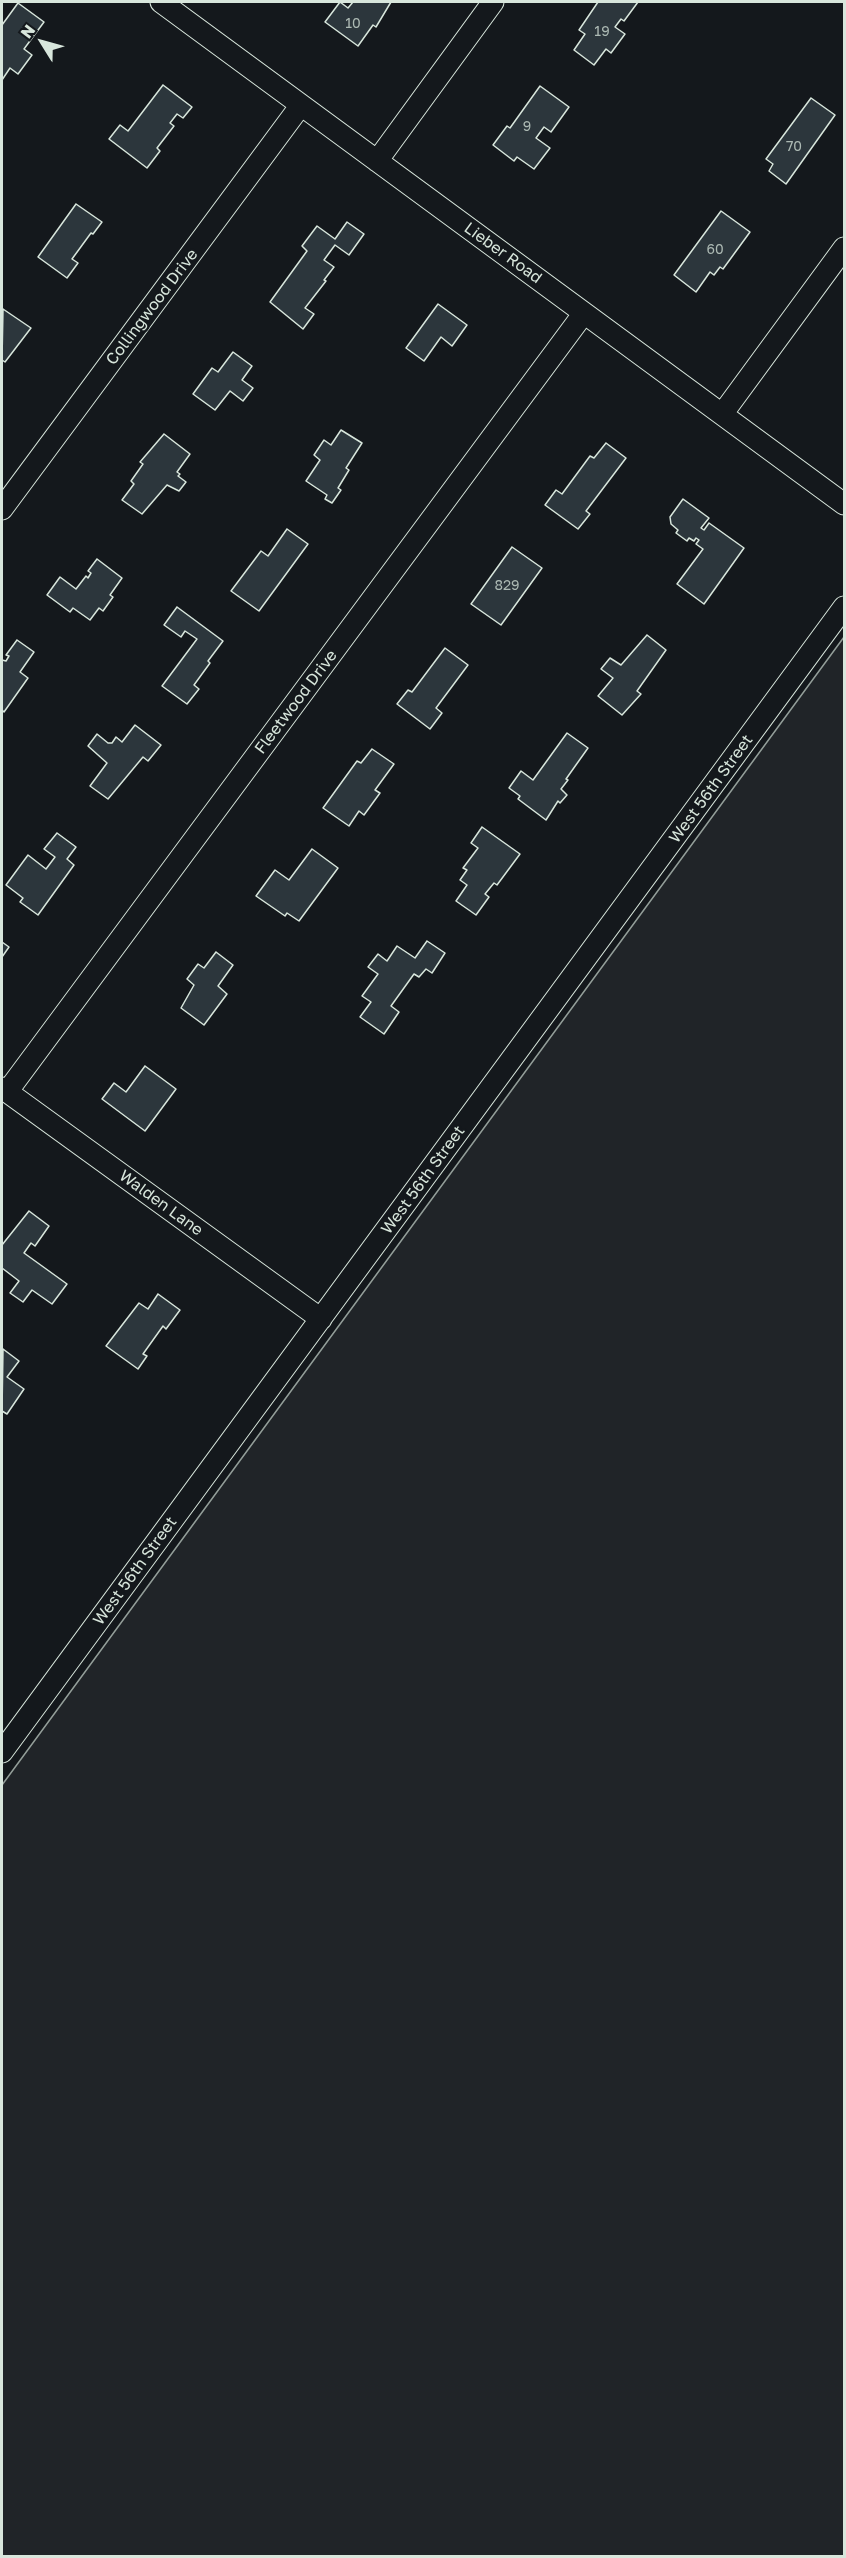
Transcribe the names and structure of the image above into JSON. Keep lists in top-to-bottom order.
{
  "streets": {
    "street": [
      "Lieber Road",
      "Collingwood Drive",
      "Fleetwood Drive",
      "West 56th Street",
      "Walden Lane"
    ]
  },
  "crossings": [
    ["Lieber Road", "Collingwood Drive"],
    ["Lieber Road", "Fleetwood Drive"],
    ["Fleetwood Drive", "Walden Lane"],
    ["West 56th Street", "Walden Lane"]
  ],
  "house_numbers": [
    "10",
    "19",
    "9",
    "70",
    "60",
    "829"
  ],
  "north": "top left"
}
